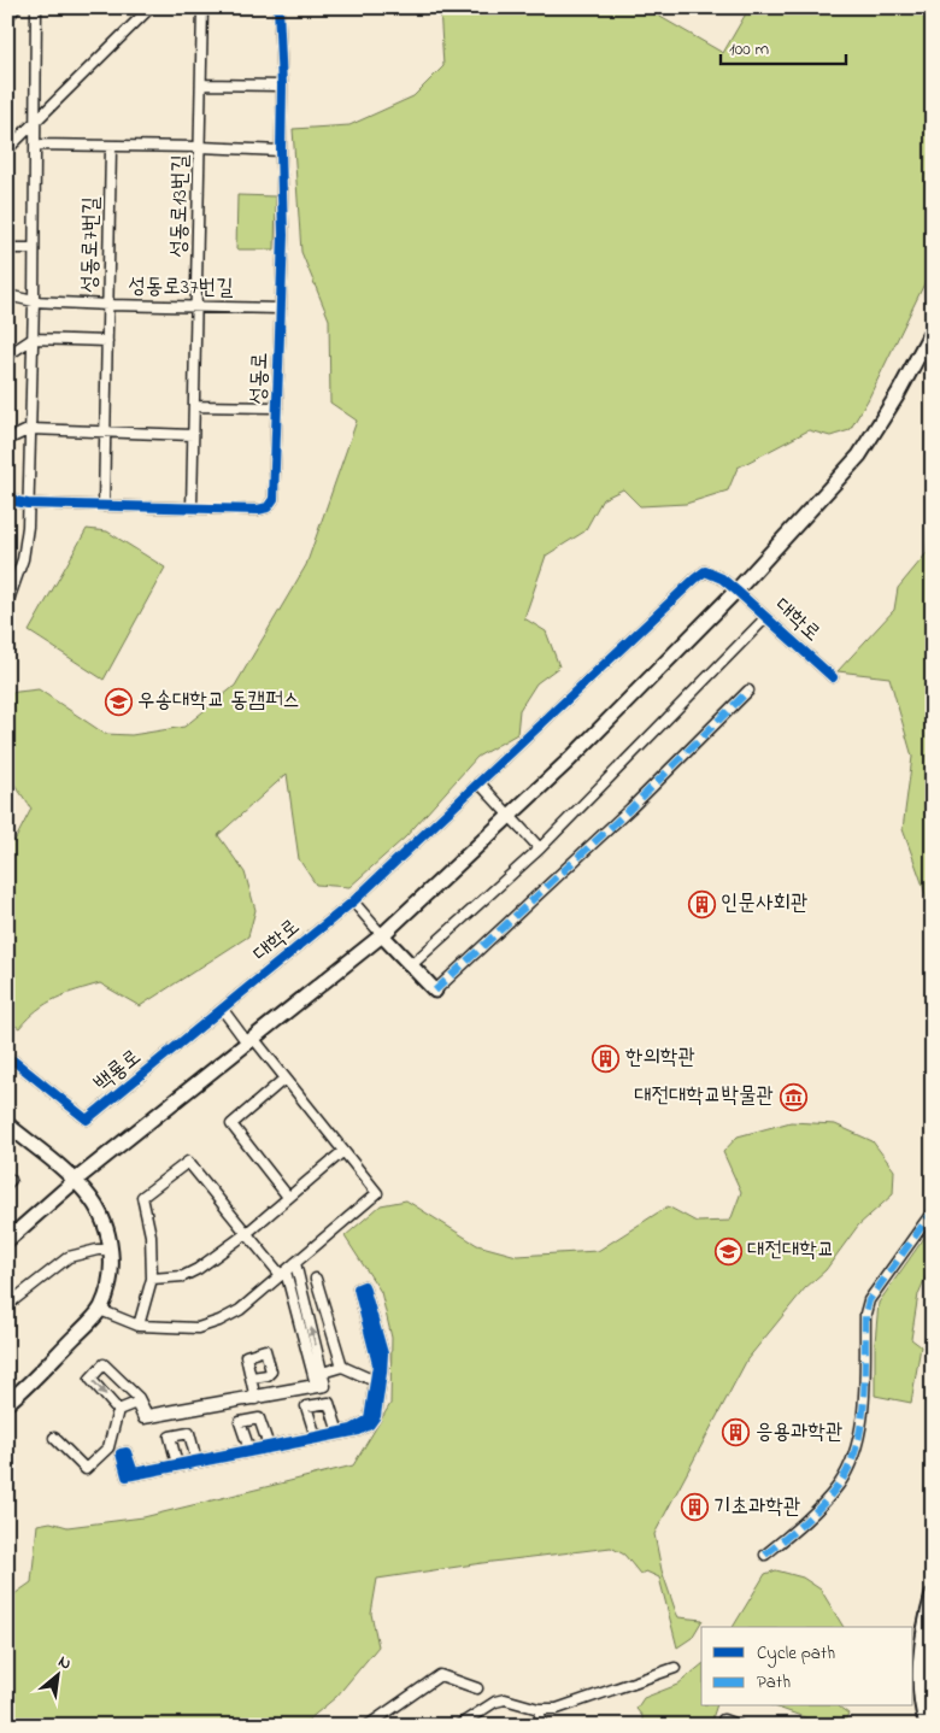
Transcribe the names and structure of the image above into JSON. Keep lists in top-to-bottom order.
{
  "streets": {
    "street": [
      "성동로13번길",
      "성동로7번길",
      "성동로37번길",
      "성동로",
      "대학로",
      "백룡로"
    ]
  },
  "crossings": [
    ["성동로13번길", "성동로37번길"],
    ["성동로13번길", "성동로"],
    ["성동로7번길", "성동로37번길"],
    ["성동로7번길", "성동로"],
    ["성동로37번길", "성동로"],
    ["대학로", "백룡로"]
  ],
  "places": {
    "school or university": ["우송대학교 동캠퍼스", "대전대학교"],
    "building": [
      "인문사회관",
      "한의학관",
      "응용과학관",
      "기초과학관"
    ],
    "museum": ["대전대학교박물관"]
  },
  "legend": ["Cycle path", "Path"],
  "scale_bar": "100 m",
  "north": "top right"
}
